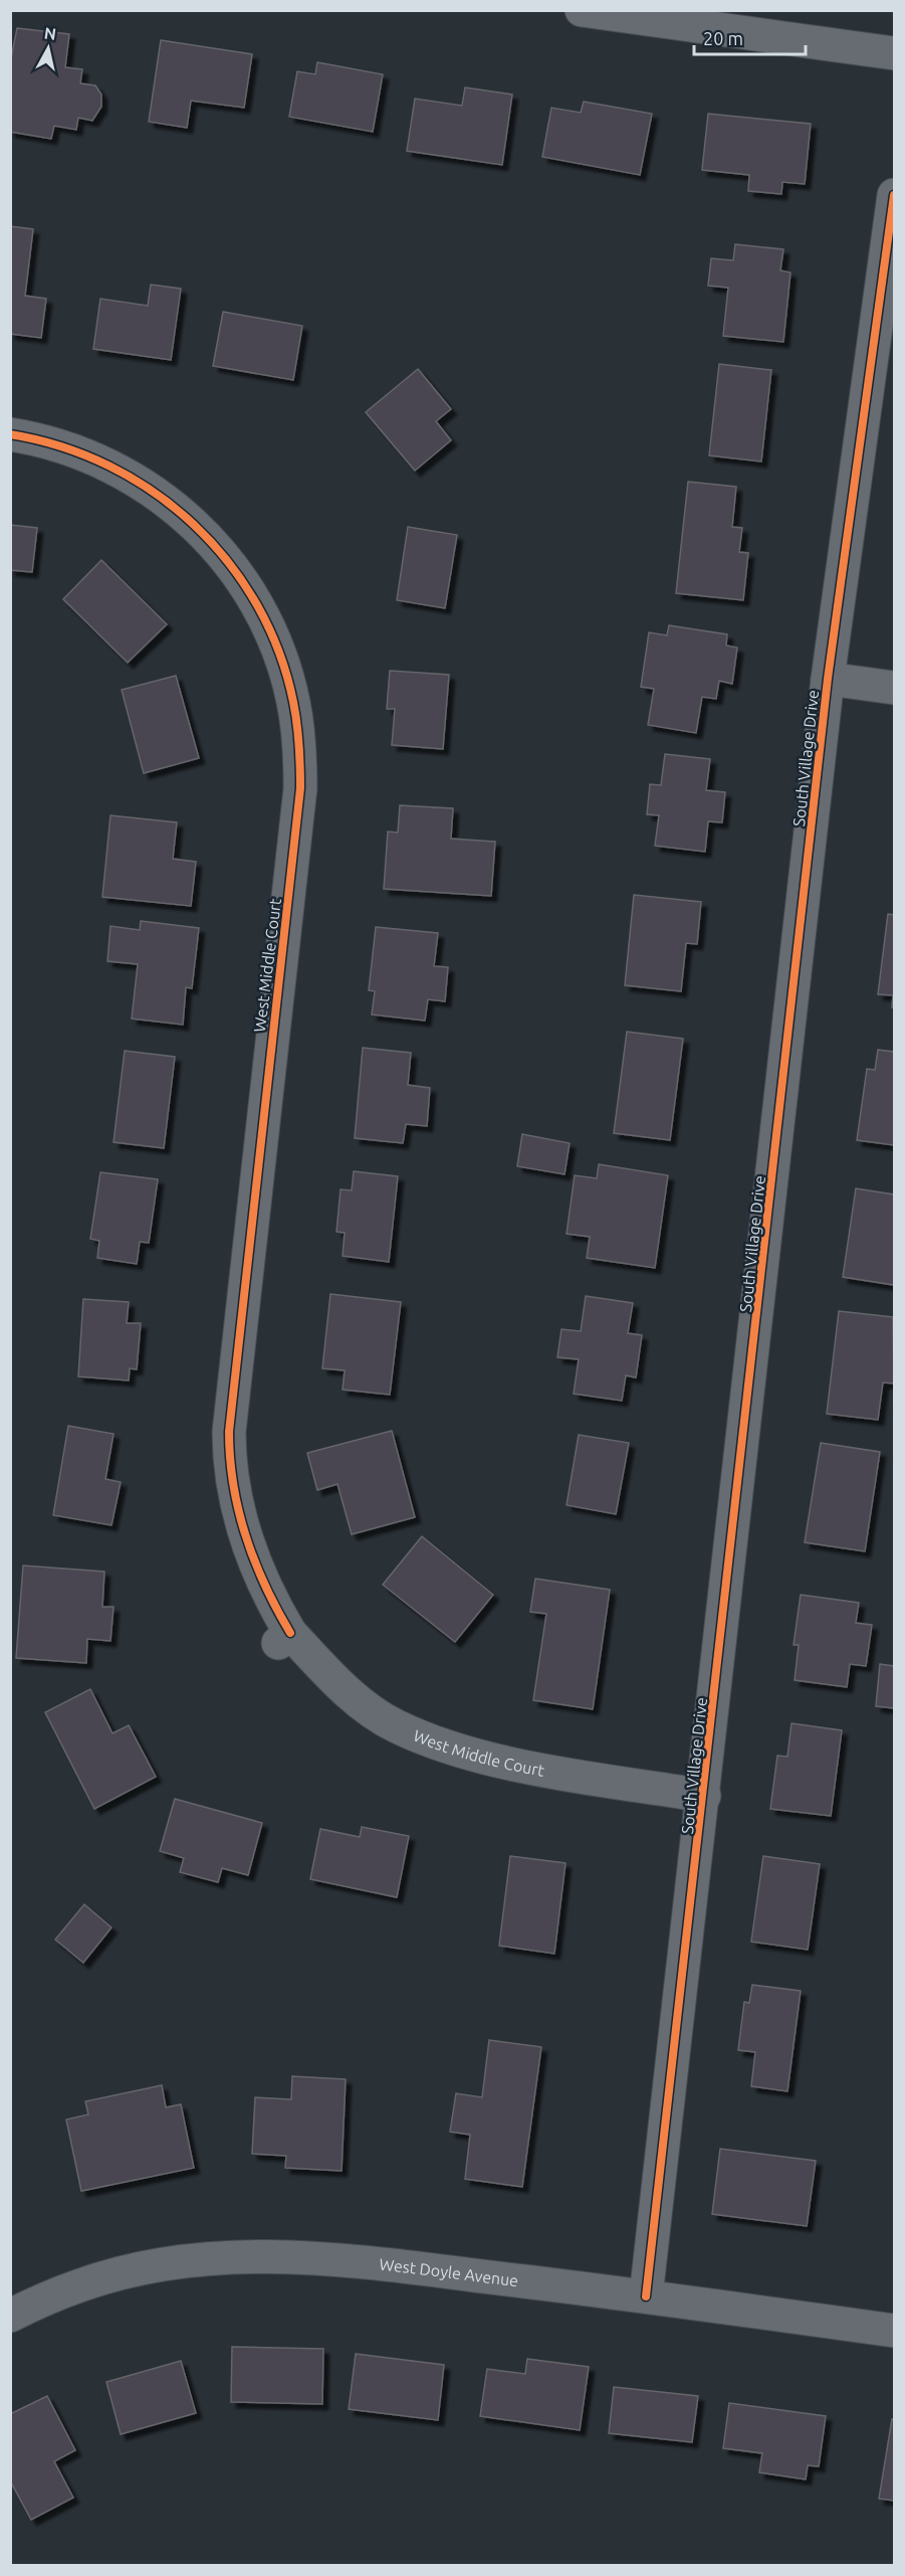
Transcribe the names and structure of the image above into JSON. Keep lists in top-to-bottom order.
{
  "streets": {
    "street": ["South Village Drive", "West Middle Court", "West Doyle Avenue"]
  },
  "crossings": [
    ["South Village Drive", "West Middle Court"],
    ["South Village Drive", "West Doyle Avenue"]
  ],
  "scale_bar": "20 m",
  "north": "top"
}
